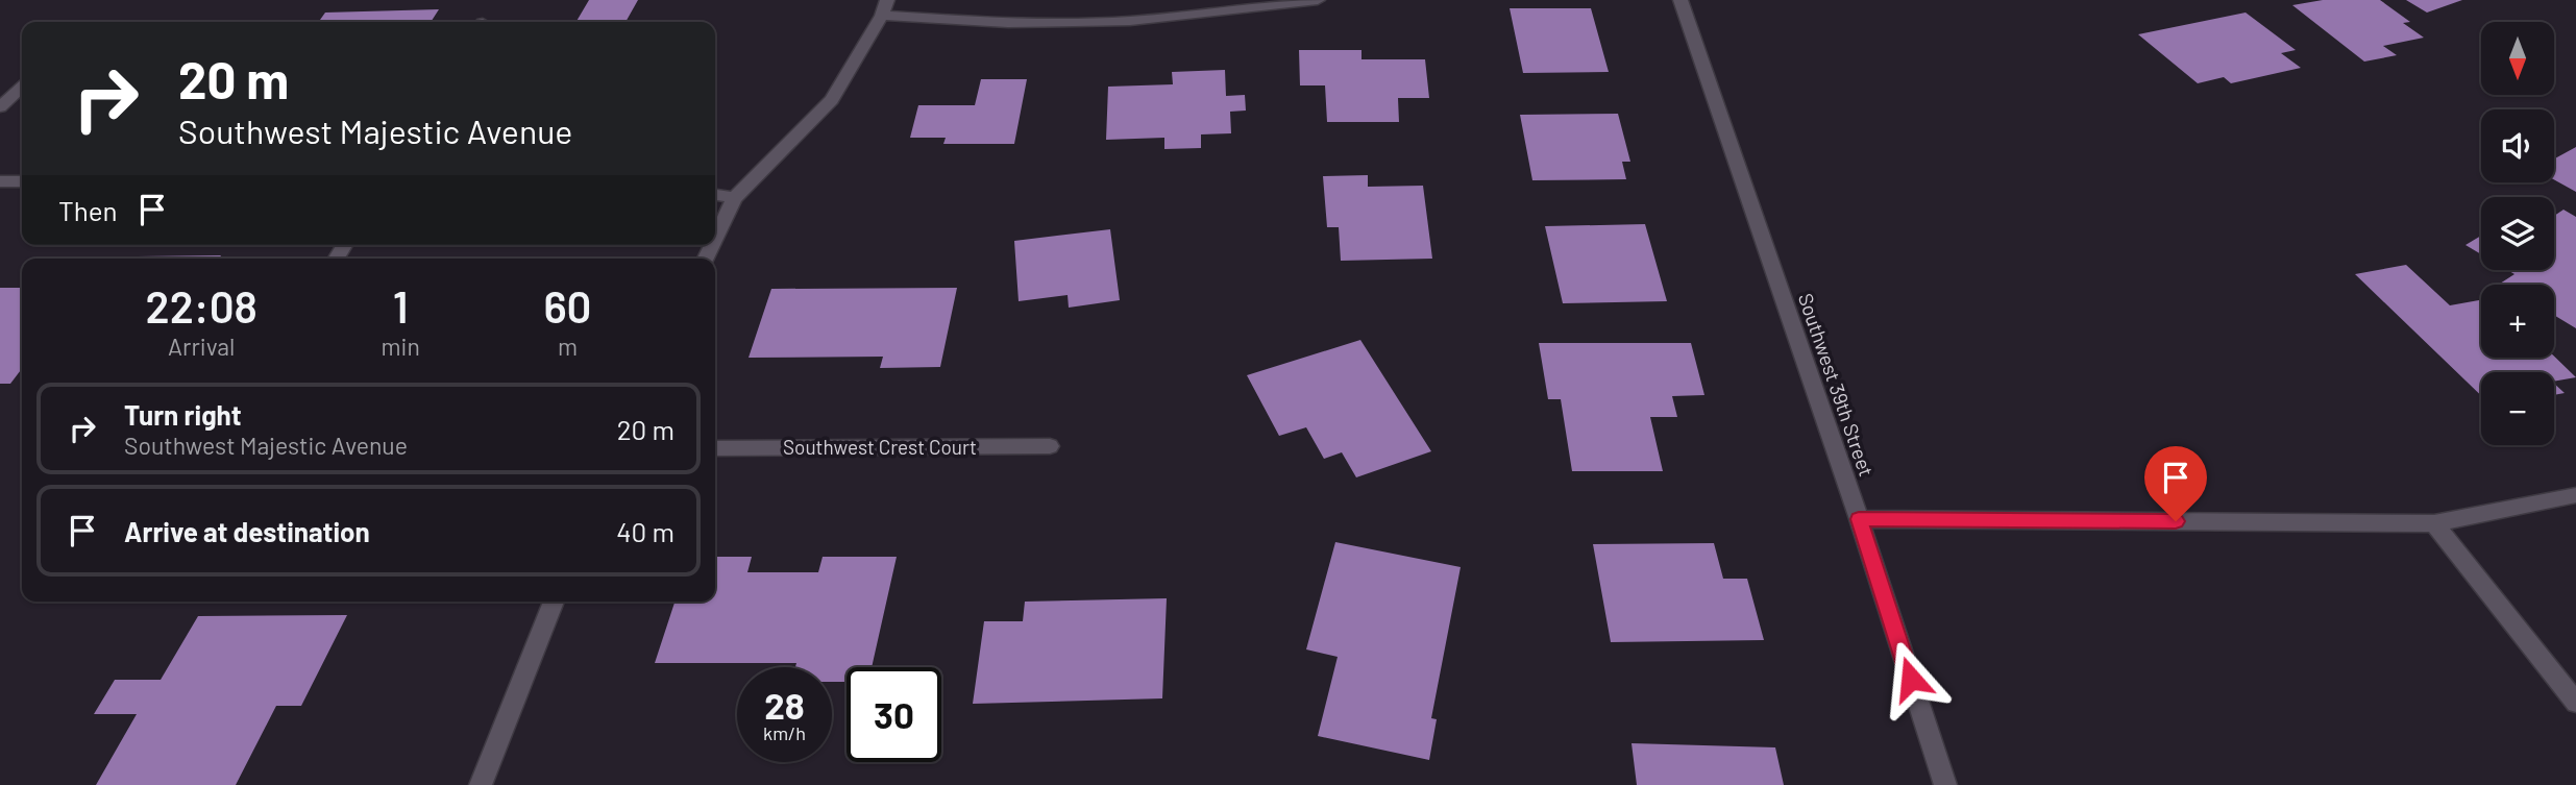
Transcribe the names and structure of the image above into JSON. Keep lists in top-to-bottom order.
{
  "streets": {
    "street": ["Southwest 39th Street", "Southwest Crest Court"]
  },
  "north": "bottom",
  "page": {
    "map_buttons": ["+", "−"],
    "turn": ["20 m", "Southwest Majestic Avenue"],
    "then": "Then",
    "eta": [
      "22:08",
      "Arrival",
      "1",
      "min",
      "60",
      "m"
    ],
    "list": [
      {
        "name": "Turn right",
        "note": "Southwest Majestic Avenue",
        "value": "20 m"
      },
      {
        "name": "Arrive at destination",
        "value": "40 m"
      }
    ],
    "speed": "28 km/h",
    "limit": "30"
  }
}
